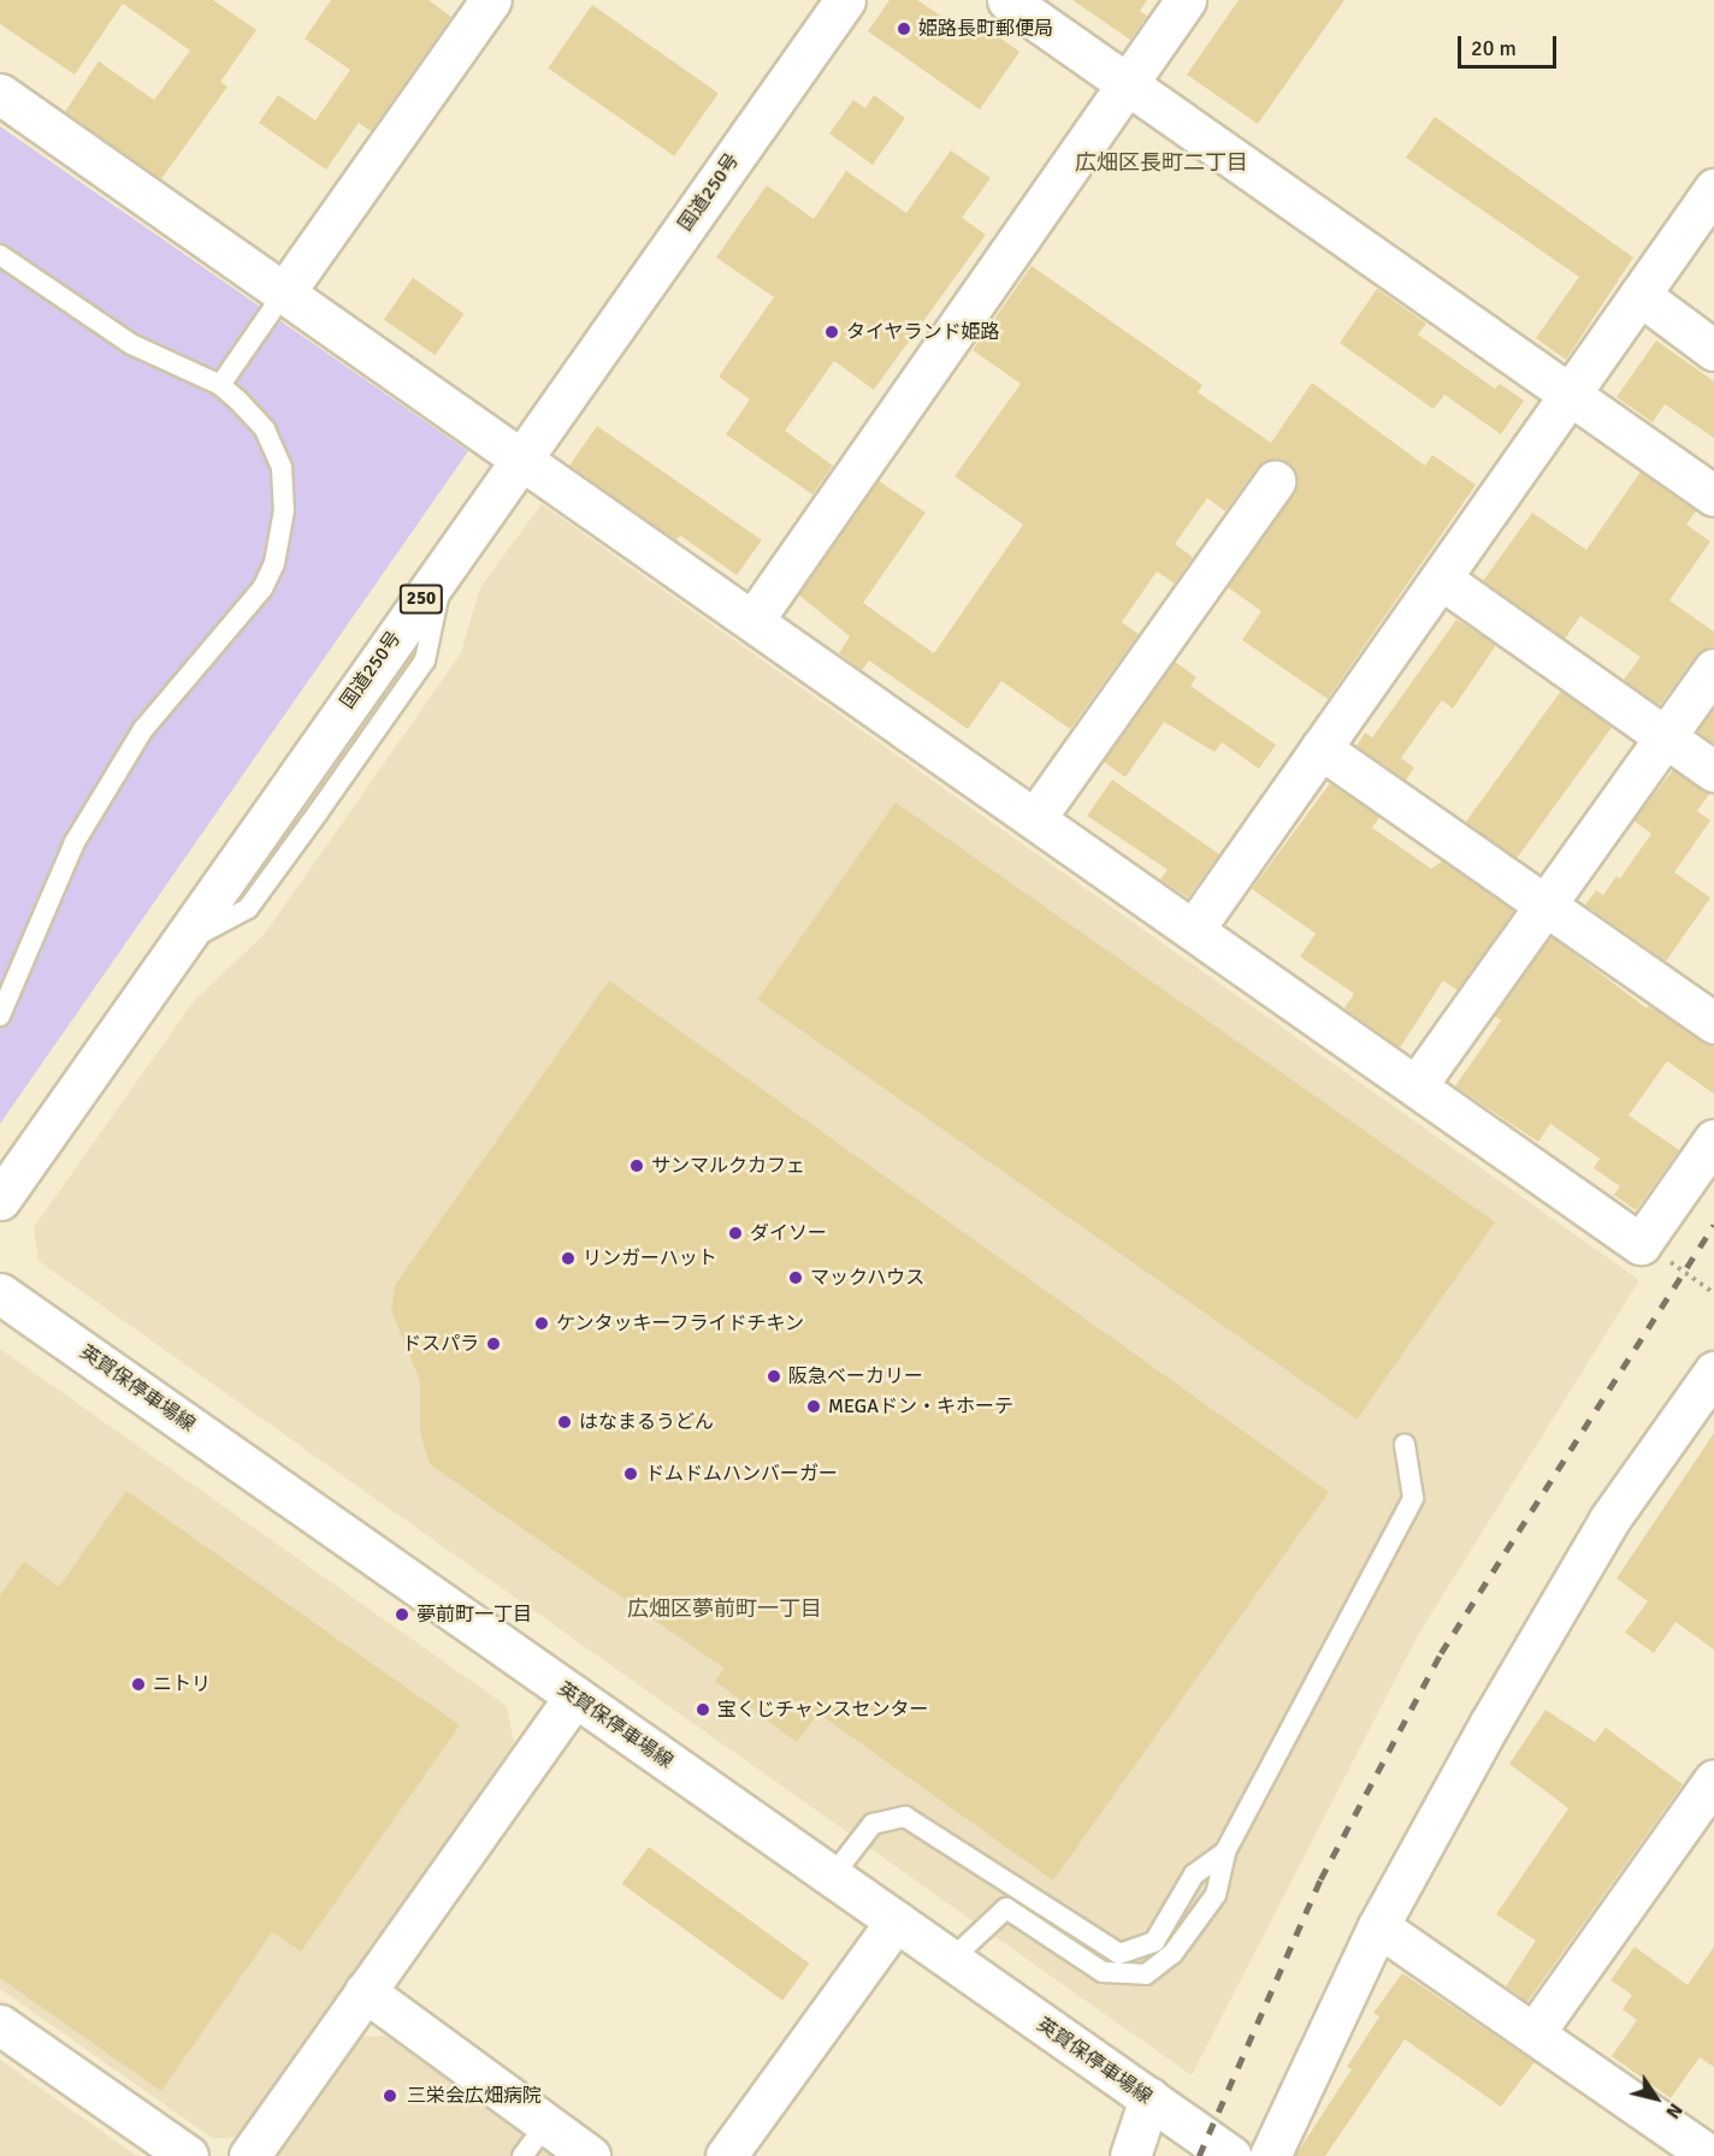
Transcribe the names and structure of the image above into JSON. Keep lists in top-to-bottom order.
{
  "streets": {
    "main road": ["国道250号", "250", "英賀保停車場線"]
  },
  "districts": ["広畑区長町二丁目", "広畑区夢前町一丁目"],
  "places": [
    "姫路長町郵便局",
    "タイヤランド姫路",
    "サンマルクカフェ",
    "ダイソー",
    "リンガーハット",
    "マックハウス",
    "ケンタッキーフライドチキン",
    "ドスパラ",
    "阪急ベーカリー",
    "MEGAドン・キホーテ",
    "はなまるうどん",
    "ドムドムハンバーガー",
    "夢前町一丁目",
    "ニトリ",
    "宝くじチャンスセンター",
    "三栄会広畑病院"
  ],
  "scale_bar": "20 m",
  "north": "bottom right"
}
